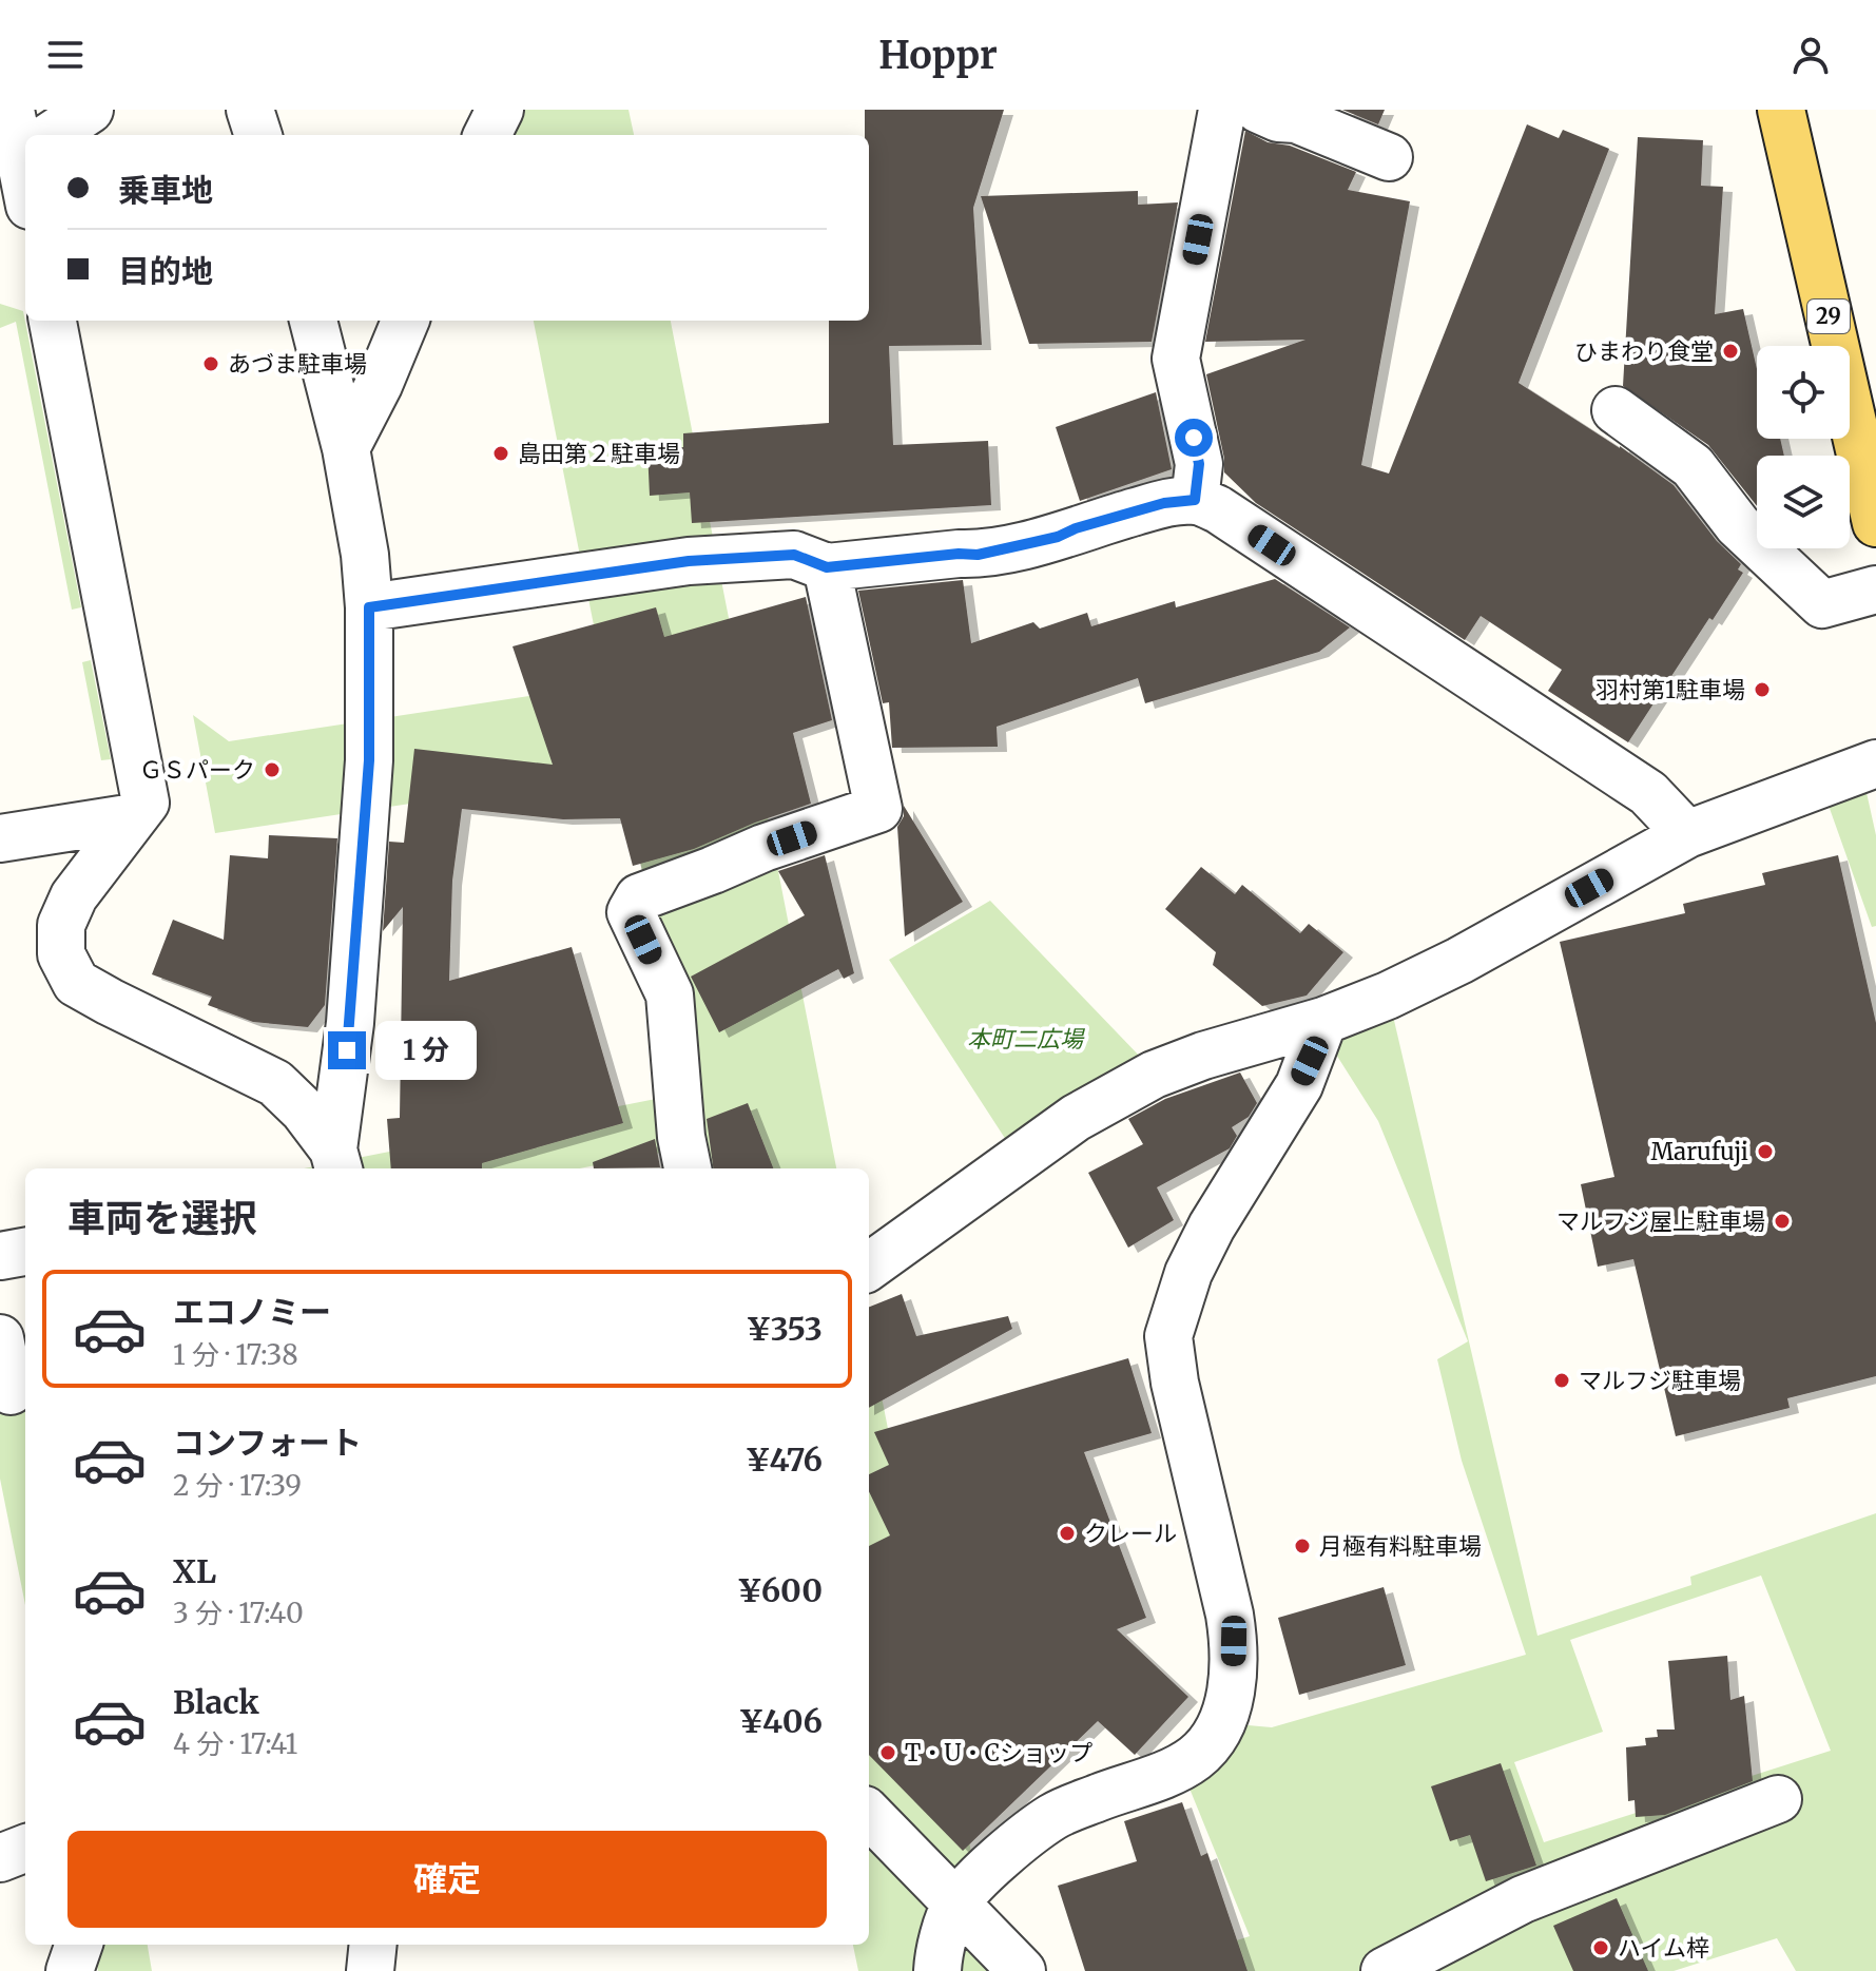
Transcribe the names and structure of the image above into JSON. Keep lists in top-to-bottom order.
{
  "streets": {
    "main road": ["29"]
  },
  "parks": ["本町二広場"],
  "places": [
    "ひまわり食堂",
    "あづま駐車場",
    "島田第２駐車場",
    "羽村第1駐車場",
    "ＧＳパーク",
    "Marufuji",
    "マルフジ屋上駐車場",
    "マルフジ駐車場",
    "クレール",
    "月極有料駐車場",
    "T・U・Cショップ",
    "ハイム梓"
  ],
  "page": {
    "header": "Hoppr",
    "banner": ["乗車地", "目的地"],
    "bubble": "1 分",
    "heading": "車両を選択",
    "list": [
      {
        "name": "エコノミー",
        "note": "1 分 · 17:38",
        "value": "¥353"
      },
      {
        "name": "コンフォート",
        "note": "2 分 · 17:39",
        "value": "¥476"
      },
      {
        "name": "XL",
        "note": "3 分 · 17:40",
        "value": "¥600"
      },
      {
        "name": "Black",
        "note": "4 分 · 17:41",
        "value": "¥406"
      }
    ],
    "buttons": "確定"
  }
}
